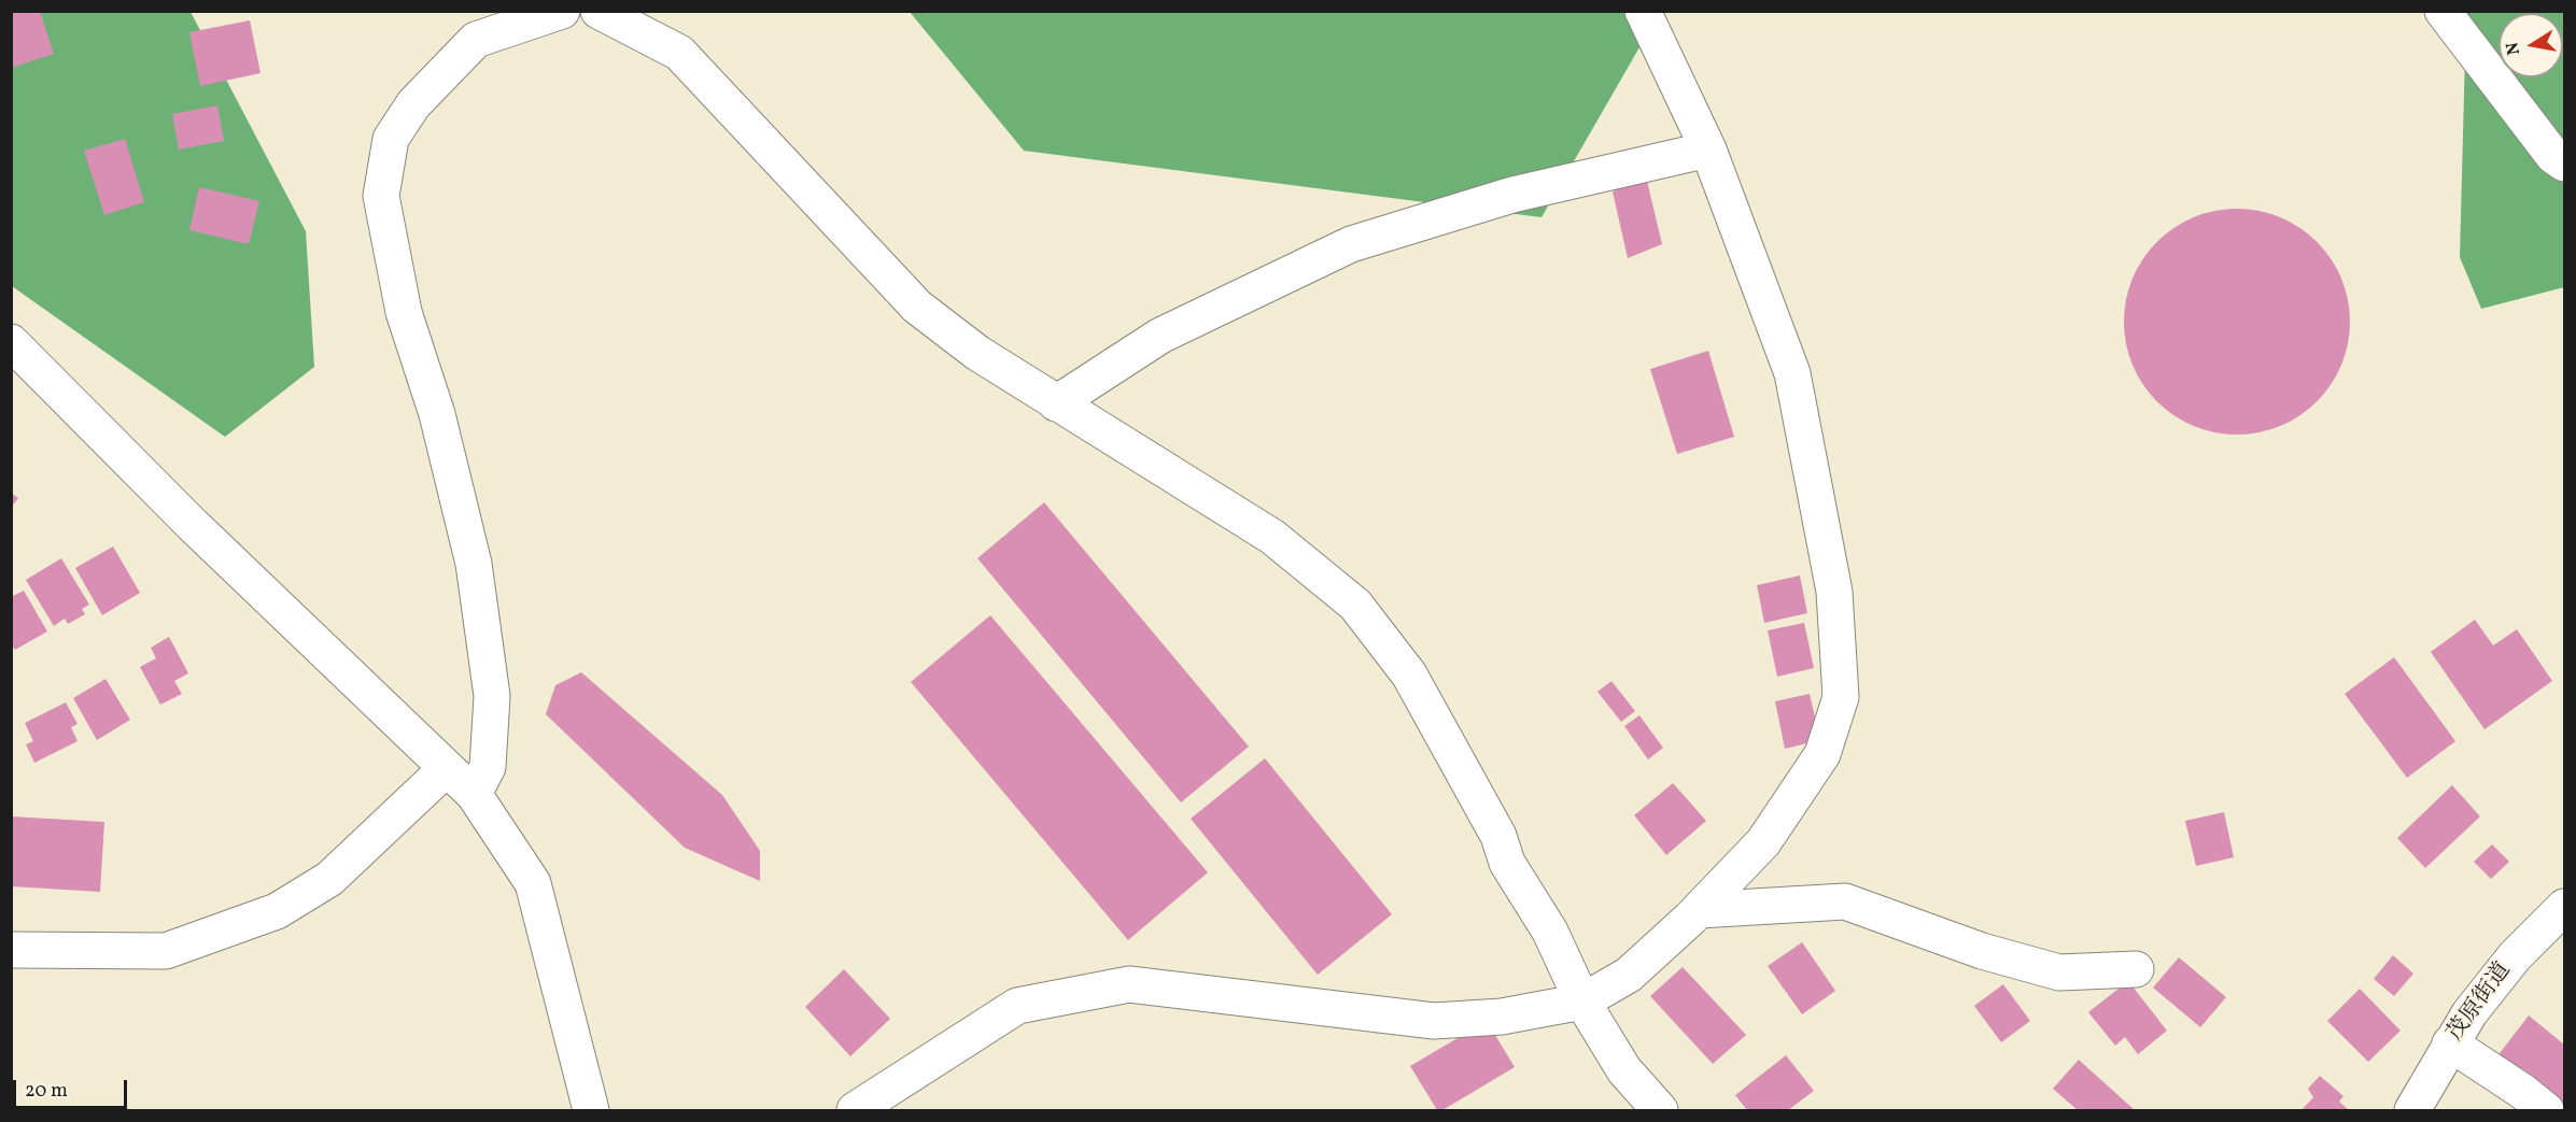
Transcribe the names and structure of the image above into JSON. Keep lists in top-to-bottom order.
{
  "streets": {
    "street": ["茂原街道"]
  },
  "scale_bar": "20 m",
  "north": "left"
}
